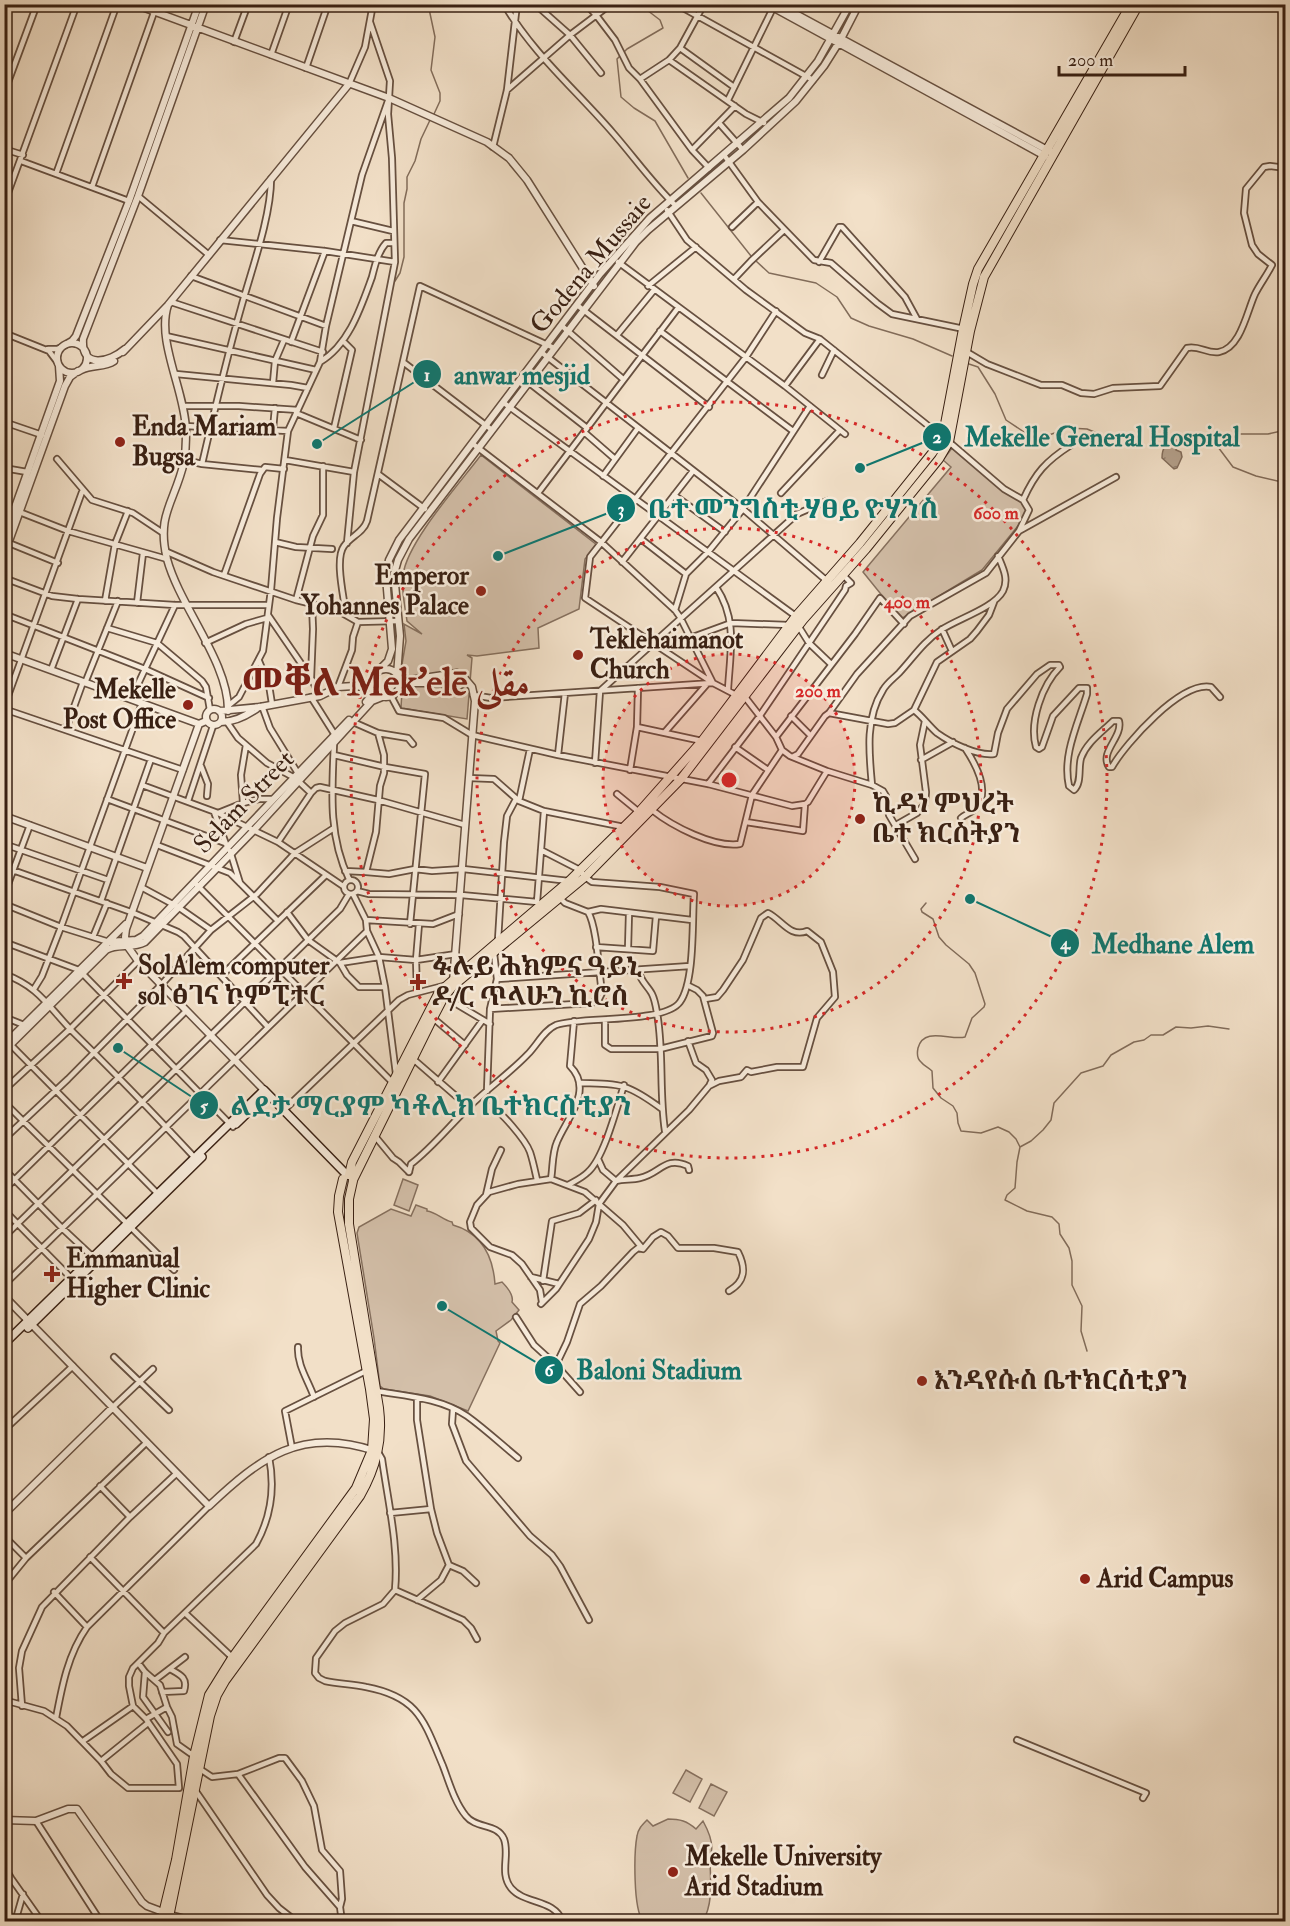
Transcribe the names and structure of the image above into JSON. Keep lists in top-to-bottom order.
{
  "streets": {
    "street": ["Godena Mussaie", "Selam Street"]
  },
  "districts": ["መቐለ Mek'elē مقلى"],
  "places": {
    "other": [
      "Enda Mariam Bugsa",
      "anwar mesjid",
      "Mekelle General Hospital",
      "ቤተ መንግስቲ ሃፀይ ዮሃንስ",
      "Emperor Yohannes Palace",
      "Teklehaimanot Church",
      "Mekelle Post Office",
      "ኪዳነ ምህረት ቤተ ክርስትያን",
      "Medhane Alem",
      "ልደታ ማርያም ካቶሊክ ቤተክርስቲያን",
      "Baloni Stadium",
      "እንዳየሱስ ቤተክርስቲያን",
      "Arid Campus",
      "Mekelle University Arid Stadium"
    ],
    "health": ["SolAlem computer sol ፅገና ኮምፒተር", "ፉሉይ ሕክምና ዓይኒ ዶ/ር ጥላሁን ኪሮስ", "Emmanual Higher Clinic"]
  },
  "scale_bar": "200 m",
  "rings": ["600 m", "400 m", "200 m"]
}
